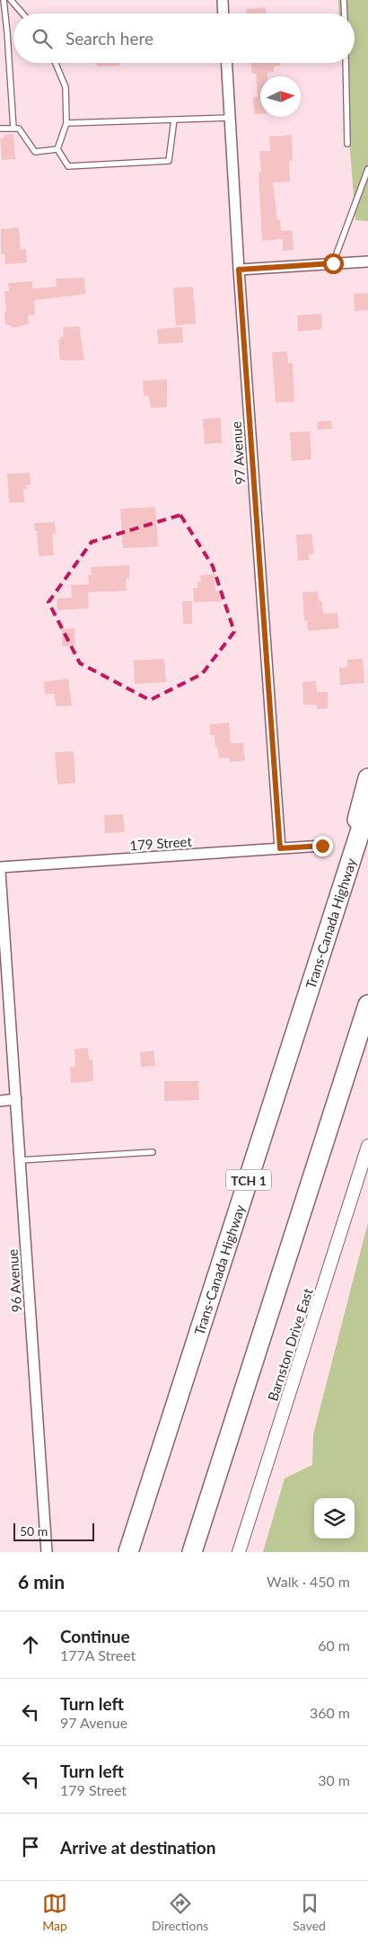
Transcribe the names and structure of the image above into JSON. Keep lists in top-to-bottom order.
{
  "streets": {
    "highway": ["Trans-Canada Highway", "TCH 1"],
    "street": [
      "97 Avenue",
      "179 Street",
      "96 Avenue",
      "Barnston Drive East"
    ]
  },
  "crossings": [
    ["97 Avenue", "179 Street"]
  ],
  "scale_bar": "50 m",
  "north": "right",
  "page": {
    "search": "Search here",
    "scale": "50 m",
    "heading": ["6 min", "Walk · 450 m"],
    "list": [
      ["Continue", "177A Street", "60 m"],
      ["Turn left", "97 Avenue", "360 m"],
      ["Turn left", "179 Street", "30 m"],
      "Arrive at destination"
    ],
    "nav": ["Map", "Directions", "Saved"]
  }
}
